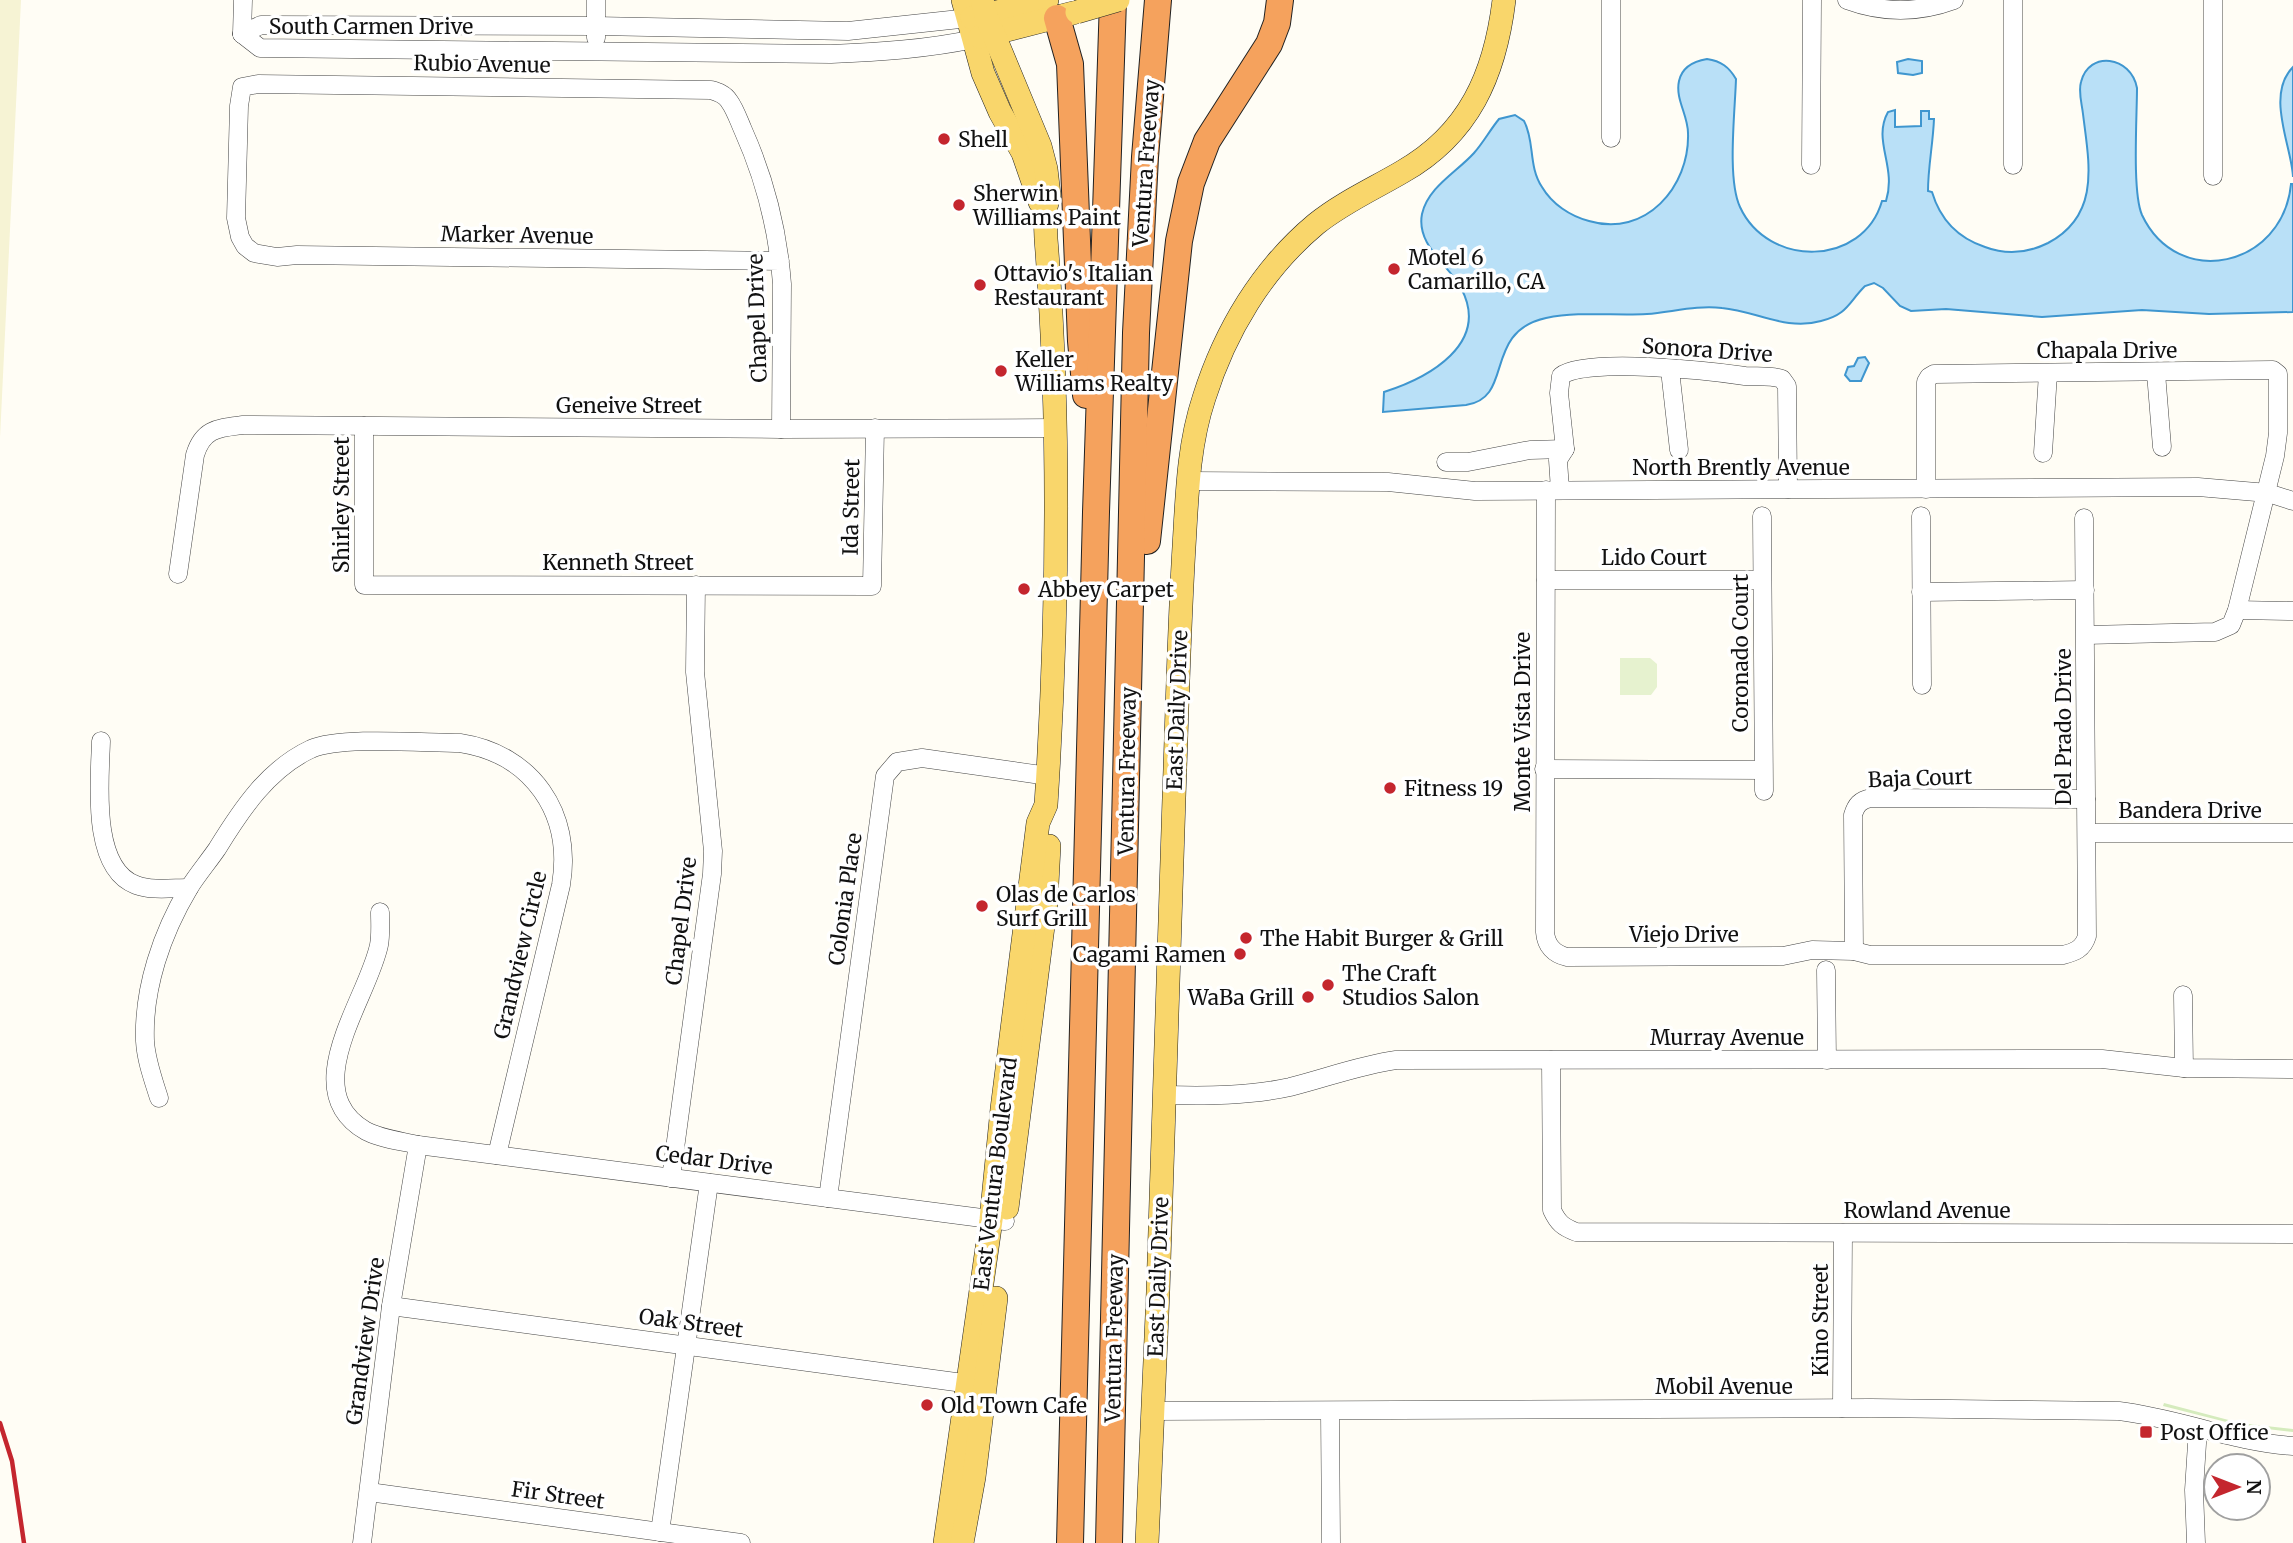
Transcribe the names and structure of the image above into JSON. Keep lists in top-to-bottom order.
{
  "streets": {
    "highway": ["Ventura Freeway"],
    "main road": ["East Daily Drive", "East Ventura Boulevard"],
    "street": [
      "South Carmen Drive",
      "Rubio Avenue",
      "Marker Avenue",
      "Chapel Drive",
      "Sonora Drive",
      "Chapala Drive",
      "Geneive Street",
      "North Brently Avenue",
      "Shirley Street",
      "Ida Street",
      "Lido Court",
      "Kenneth Street",
      "Coronado Court",
      "Monte Vista Drive",
      "Del Prado Drive",
      "Baja Court",
      "Bandera Drive",
      "Colonia Place",
      "Viejo Drive",
      "Grandview Circle",
      "Murray Avenue",
      "Cedar Drive",
      "Rowland Avenue",
      "Kino Street",
      "Oak Street",
      "Grandview Drive",
      "Mobil Avenue",
      "Fir Street"
    ]
  },
  "crossings": [
    ["South Carmen Drive", "East Ventura Boulevard"],
    ["Rubio Avenue", "Marker Avenue"],
    ["Rubio Avenue", "Chapel Drive"],
    ["Marker Avenue", "Chapel Drive"],
    ["Chapel Drive", "Geneive Street"],
    ["Chapel Drive", "Kenneth Street"],
    ["Chapel Drive", "Cedar Drive"],
    ["Sonora Drive", "North Brently Avenue"],
    ["Sonora Drive", "Monte Vista Drive"],
    ["Chapala Drive", "North Brently Avenue"],
    ["Geneive Street", "Shirley Street"],
    ["Geneive Street", "Ida Street"],
    ["Geneive Street", "East Ventura Boulevard"],
    ["North Brently Avenue", "East Daily Drive"],
    ["North Brently Avenue", "Monte Vista Drive"],
    ["Shirley Street", "Kenneth Street"],
    ["Ida Street", "Kenneth Street"],
    ["Lido Court", "Coronado Court"],
    ["Lido Court", "Monte Vista Drive"],
    ["East Daily Drive", "Murray Avenue"],
    ["East Daily Drive", "Mobil Avenue"],
    ["Monte Vista Drive", "Viejo Drive"],
    ["Del Prado Drive", "Baja Court"],
    ["Del Prado Drive", "Bandera Drive"],
    ["Del Prado Drive", "Viejo Drive"],
    ["Baja Court", "Viejo Drive"],
    ["Colonia Place", "Cedar Drive"],
    ["Colonia Place", "East Ventura Boulevard"],
    ["Grandview Circle", "Cedar Drive"],
    ["Murray Avenue", "Rowland Avenue"],
    ["Cedar Drive", "East Ventura Boulevard"],
    ["Cedar Drive", "Grandview Drive"],
    ["East Ventura Boulevard", "Oak Street"],
    ["Rowland Avenue", "Kino Street"],
    ["Kino Street", "Mobil Avenue"],
    ["Oak Street", "Grandview Drive"],
    ["Grandview Drive", "Fir Street"]
  ],
  "places": {
    "other": [
      "Shell",
      "Sherwin Williams Paint",
      "Motel 6 Camarillo, CA",
      "Ottavio's Italian Restaurant",
      "Keller Williams Realty",
      "Abbey Carpet",
      "Fitness 19",
      "Olas de Carlos Surf Grill",
      "The Habit Burger & Grill",
      "Cagami Ramen",
      "The Craft Studios Salon",
      "WaBa Grill",
      "Old Town Cafe"
    ],
    "transit": ["Post Office"]
  },
  "north": "right"
}
